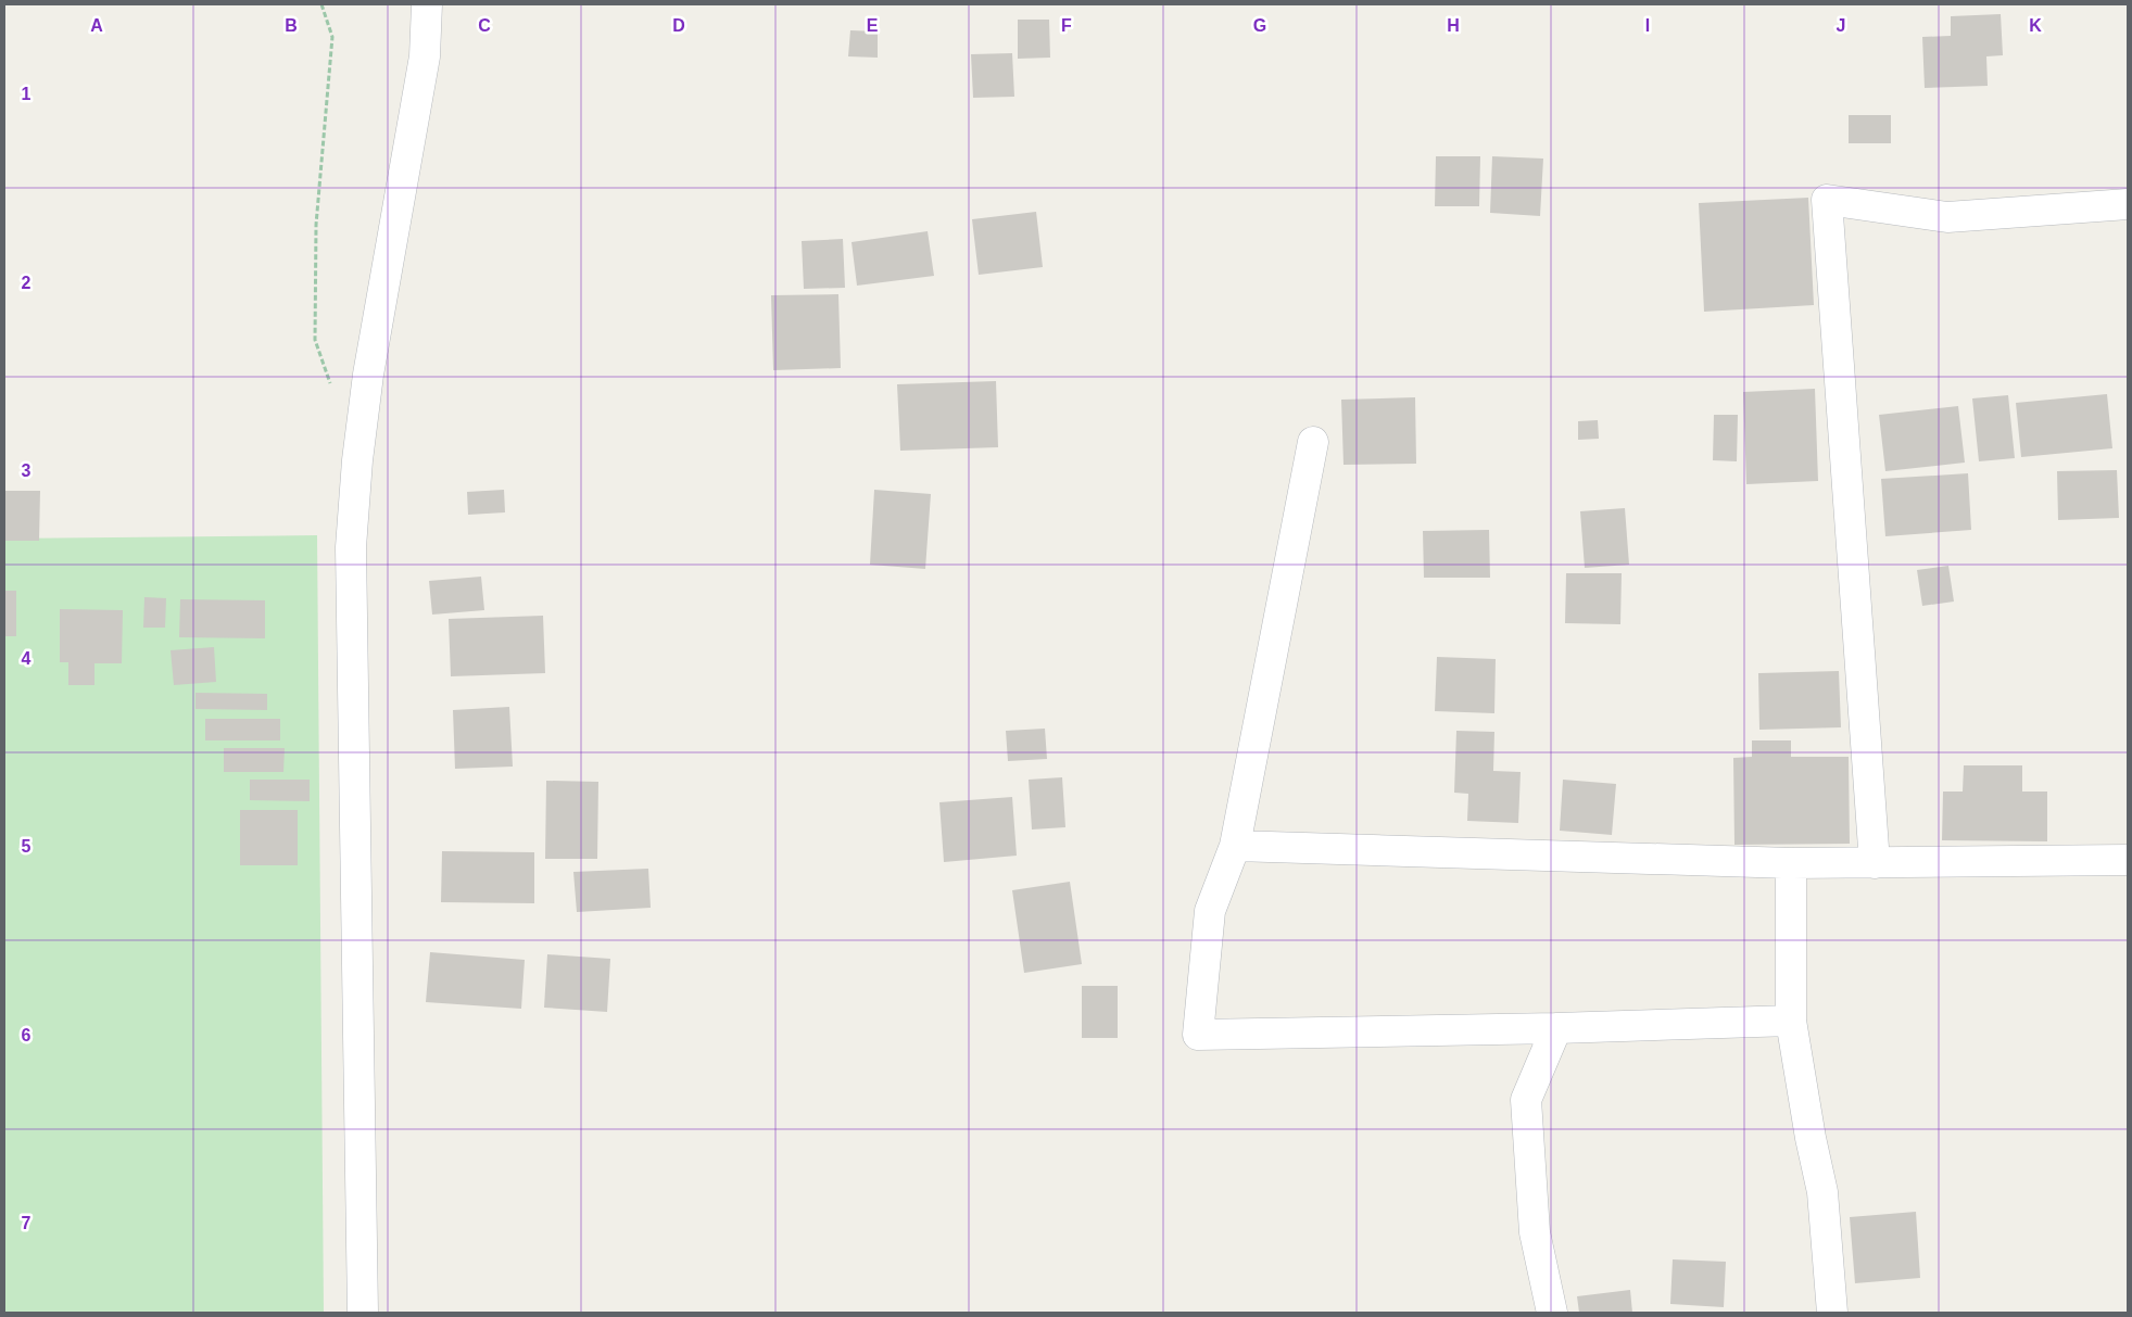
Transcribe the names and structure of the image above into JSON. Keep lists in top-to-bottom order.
{
  "grid": {
    "columns": [
      "A",
      "B",
      "C",
      "D",
      "E",
      "F",
      "G",
      "H",
      "I",
      "J",
      "K"
    ],
    "rows": [
      "1",
      "2",
      "3",
      "4",
      "5",
      "6",
      "7"
    ]
  }
}
